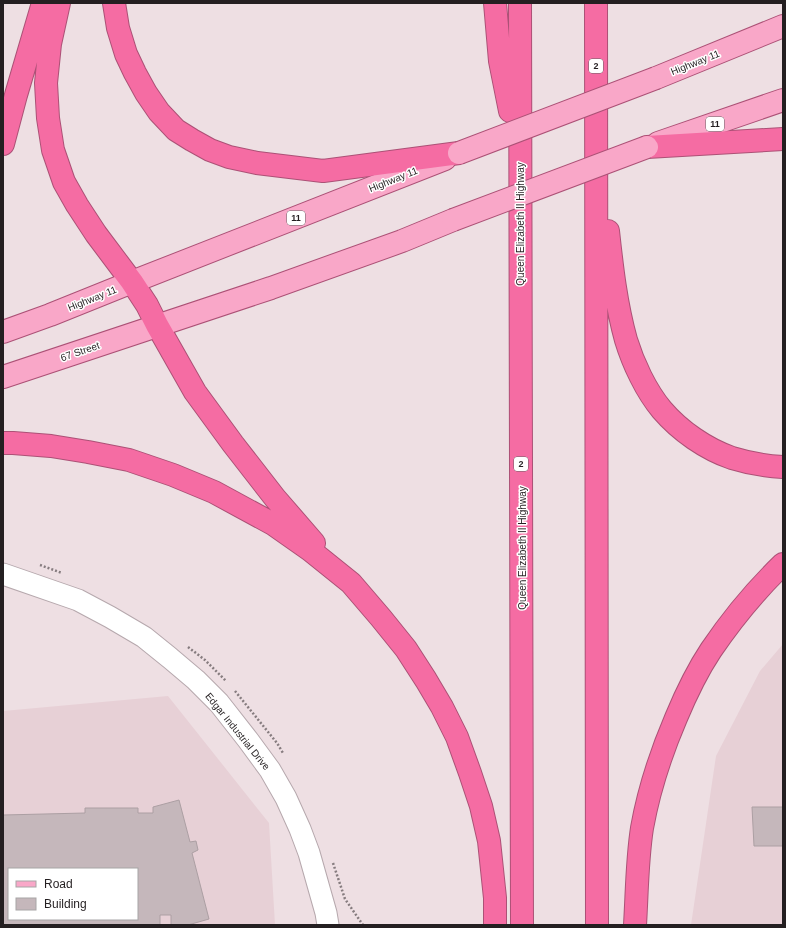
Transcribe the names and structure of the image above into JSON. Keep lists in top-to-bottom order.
{
  "streets": {
    "highway": ["2", "Queen Elizabeth II Highway"],
    "main road": ["Highway 11", "11", "67 Street"],
    "street": ["Edgar Industrial Drive"]
  },
  "crossings": [
    ["11", "67 Street"]
  ],
  "legend": ["Road", "Building"]
}
